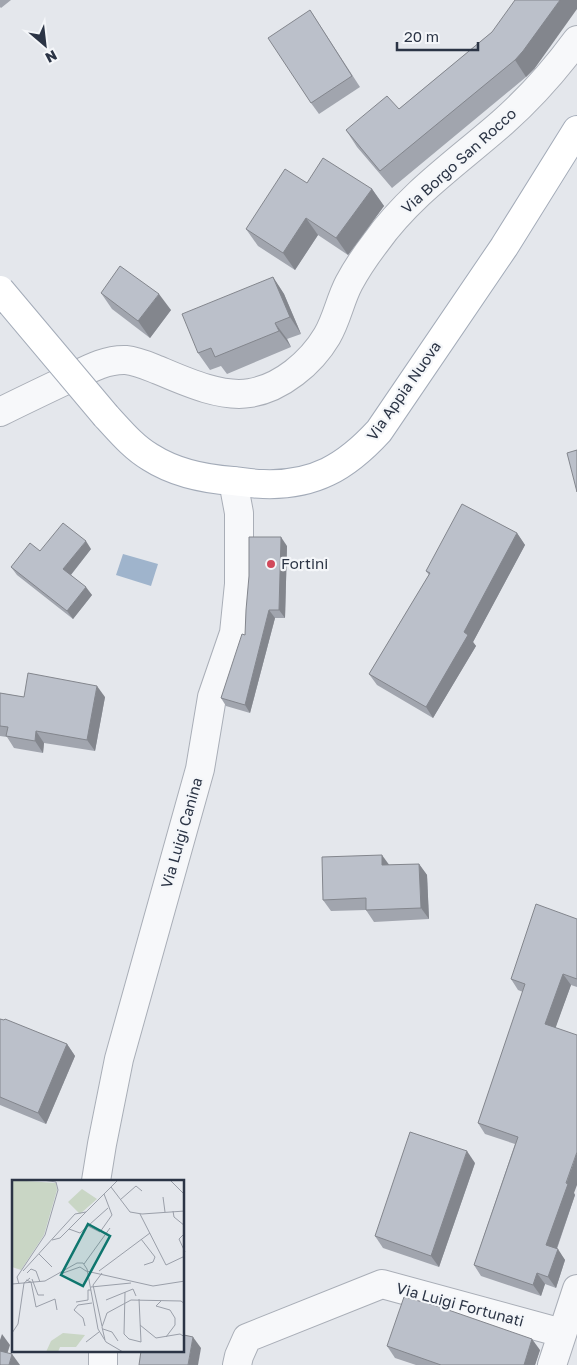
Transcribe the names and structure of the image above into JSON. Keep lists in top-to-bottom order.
{
  "streets": {
    "main road": ["Via Appia Nuova"],
    "street": ["Via Borgo San Rocco", "Via Luigi Canina", "Via Luigi Fortunati"]
  },
  "crossings": [
    ["Via Appia Nuova", "Via Luigi Canina"]
  ],
  "places": ["Fortini"],
  "scale_bar": "20 m",
  "north": "bottom right"
}
